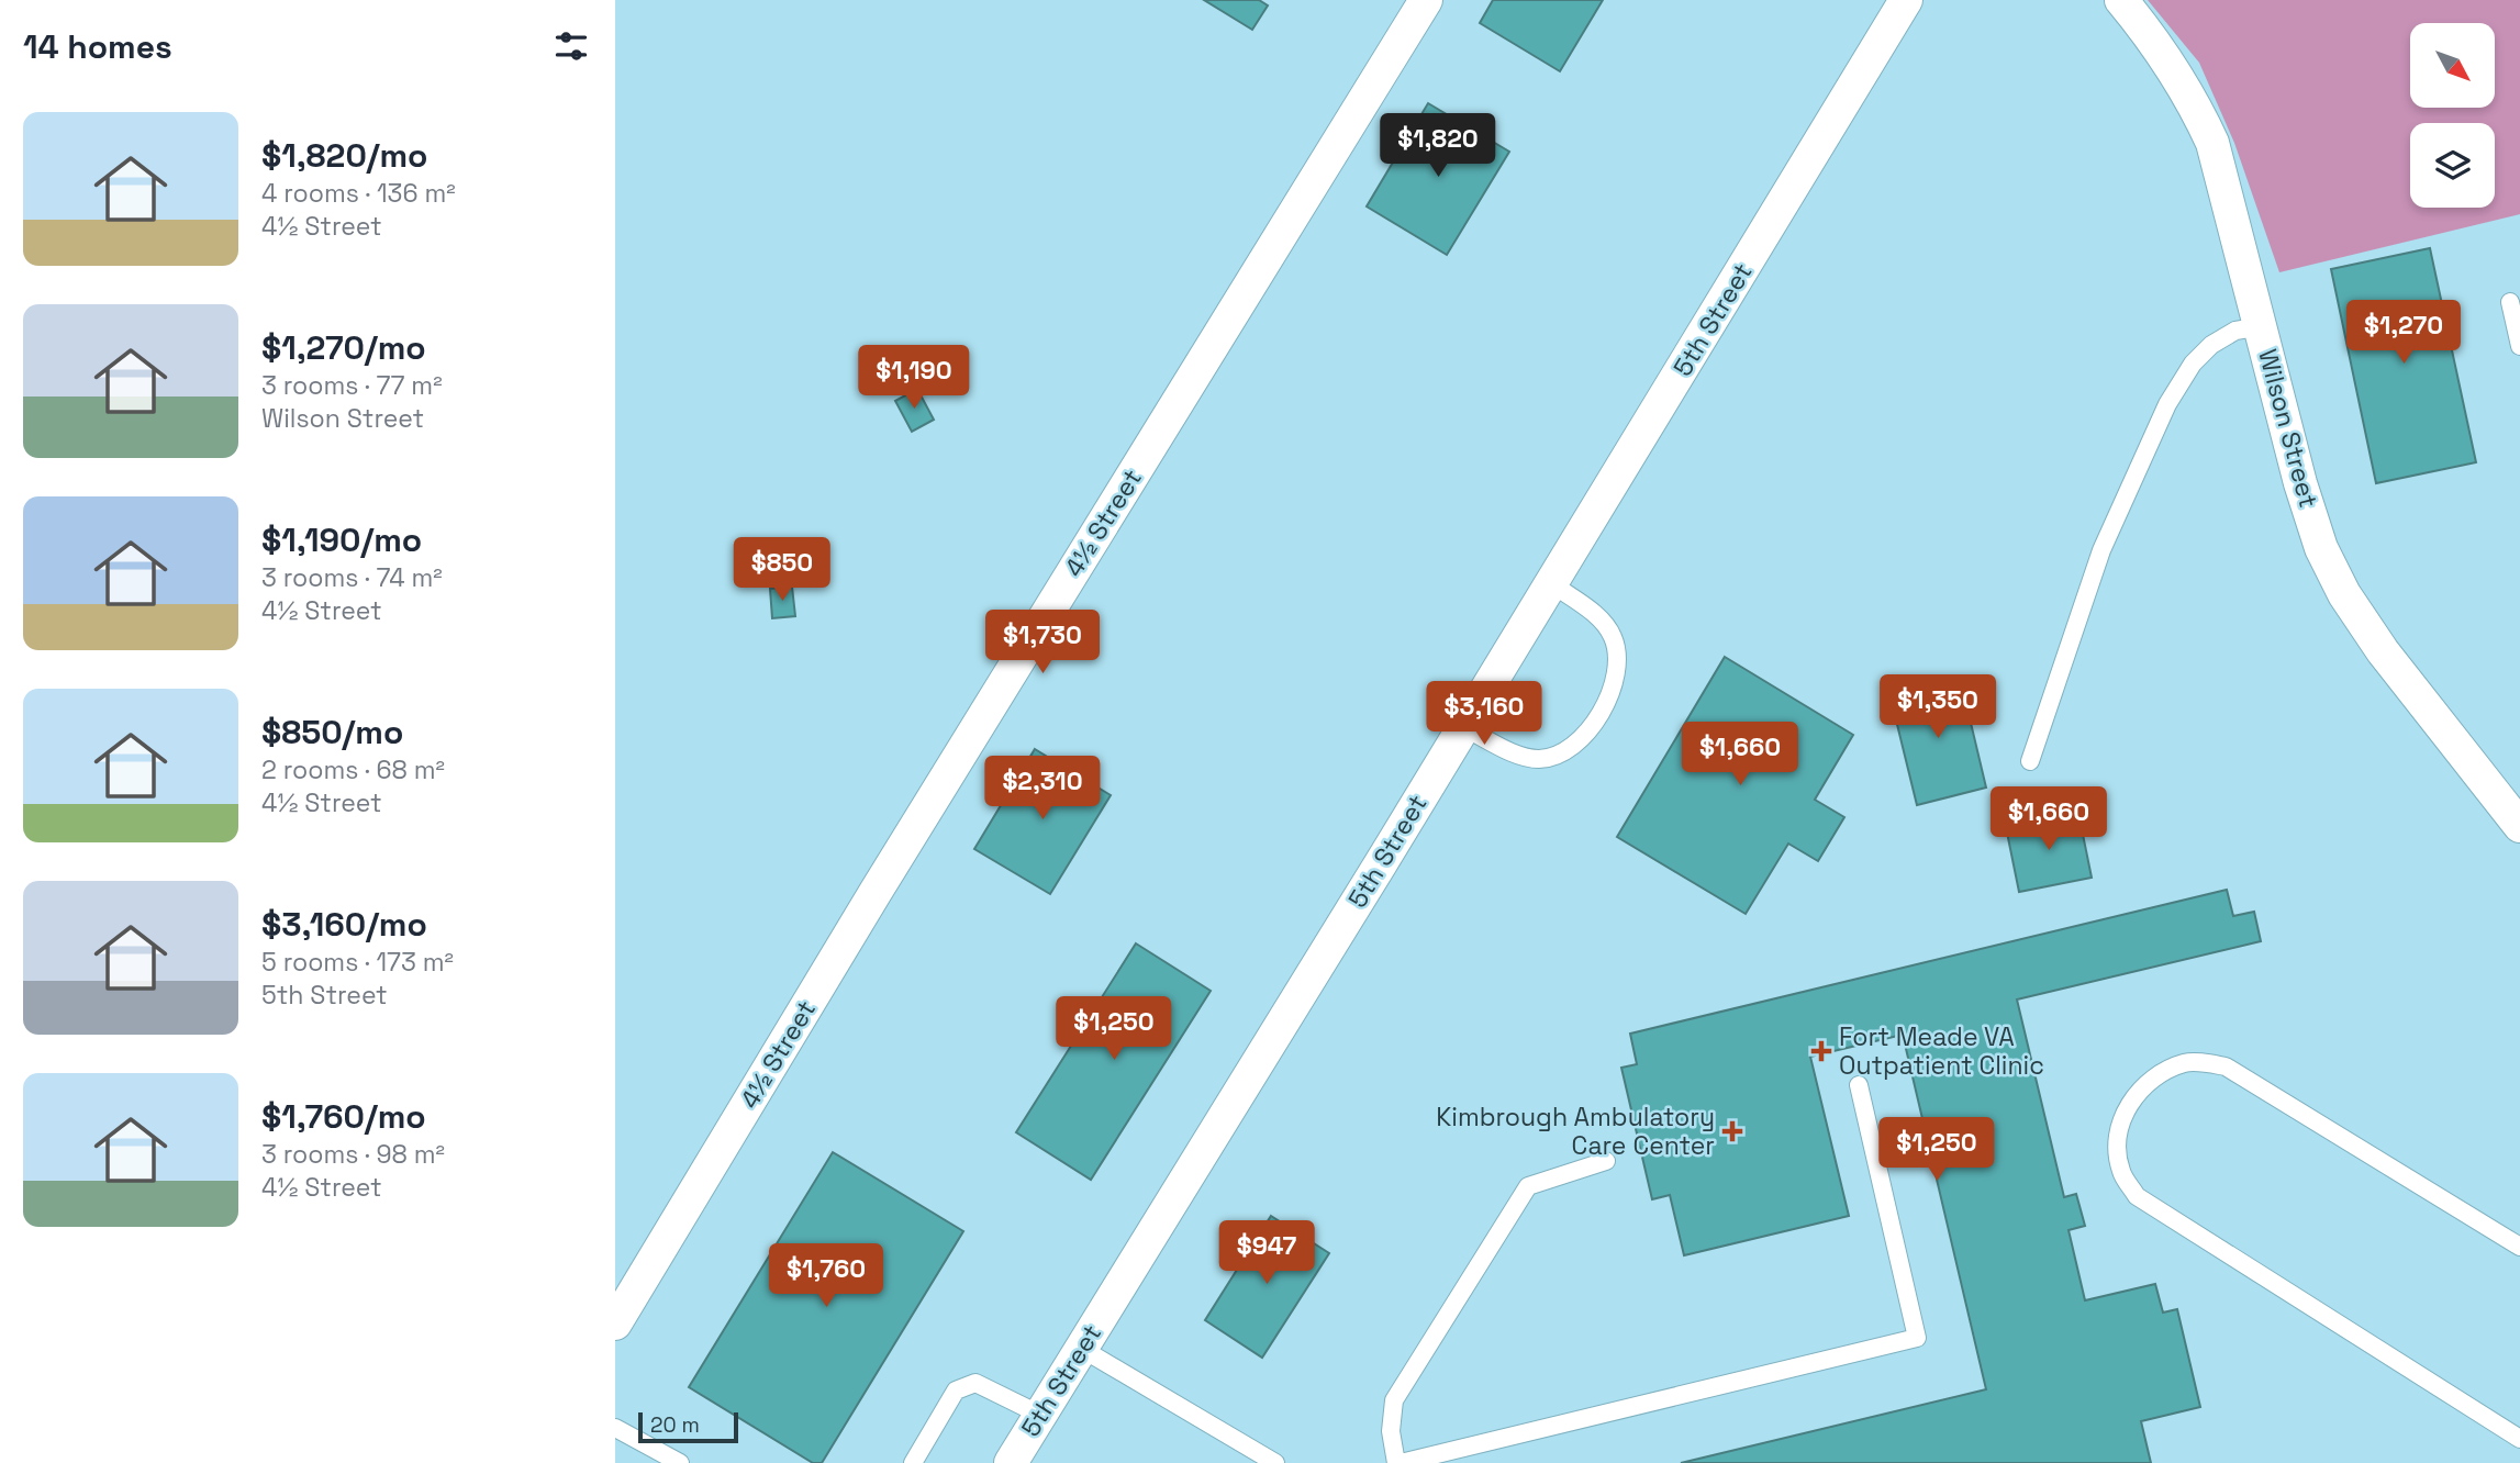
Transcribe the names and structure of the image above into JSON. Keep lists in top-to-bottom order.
{
  "streets": {
    "street": ["5th Street", "Wilson Street", "4½ Street"]
  },
  "places": {
    "health": ["Fort Meade VA Outpatient Clinic", "Kimbrough Ambulatory Care Center"]
  },
  "scale_bar": "20 m",
  "north": "bottom right",
  "page": {
    "heading": "14 homes",
    "list": [
      {
        "name": "$1,820/mo",
        "note": "4 rooms · 136 m² · 4½ Street"
      },
      {
        "name": "$1,270/mo",
        "note": "3 rooms · 77 m² · Wilson Street"
      },
      {
        "name": "$1,190/mo",
        "note": "3 rooms · 74 m² · 4½ Street"
      },
      {
        "name": "$850/mo",
        "note": "2 rooms · 68 m² · 4½ Street"
      },
      {
        "name": "$3,160/mo",
        "note": "5 rooms · 173 m² · 5th Street"
      },
      {
        "name": "$1,760/mo",
        "note": "3 rooms · 98 m² · 4½ Street"
      }
    ],
    "price": [
      "$1,820",
      "$1,270",
      "$1,190",
      "$850",
      "$1,730",
      "$1,350",
      "$3,160",
      "$1,660",
      "$2,310",
      "$1,660",
      "$1,250",
      "$1,250",
      "$947",
      "$1,760"
    ],
    "scale": "20 m"
  }
}
